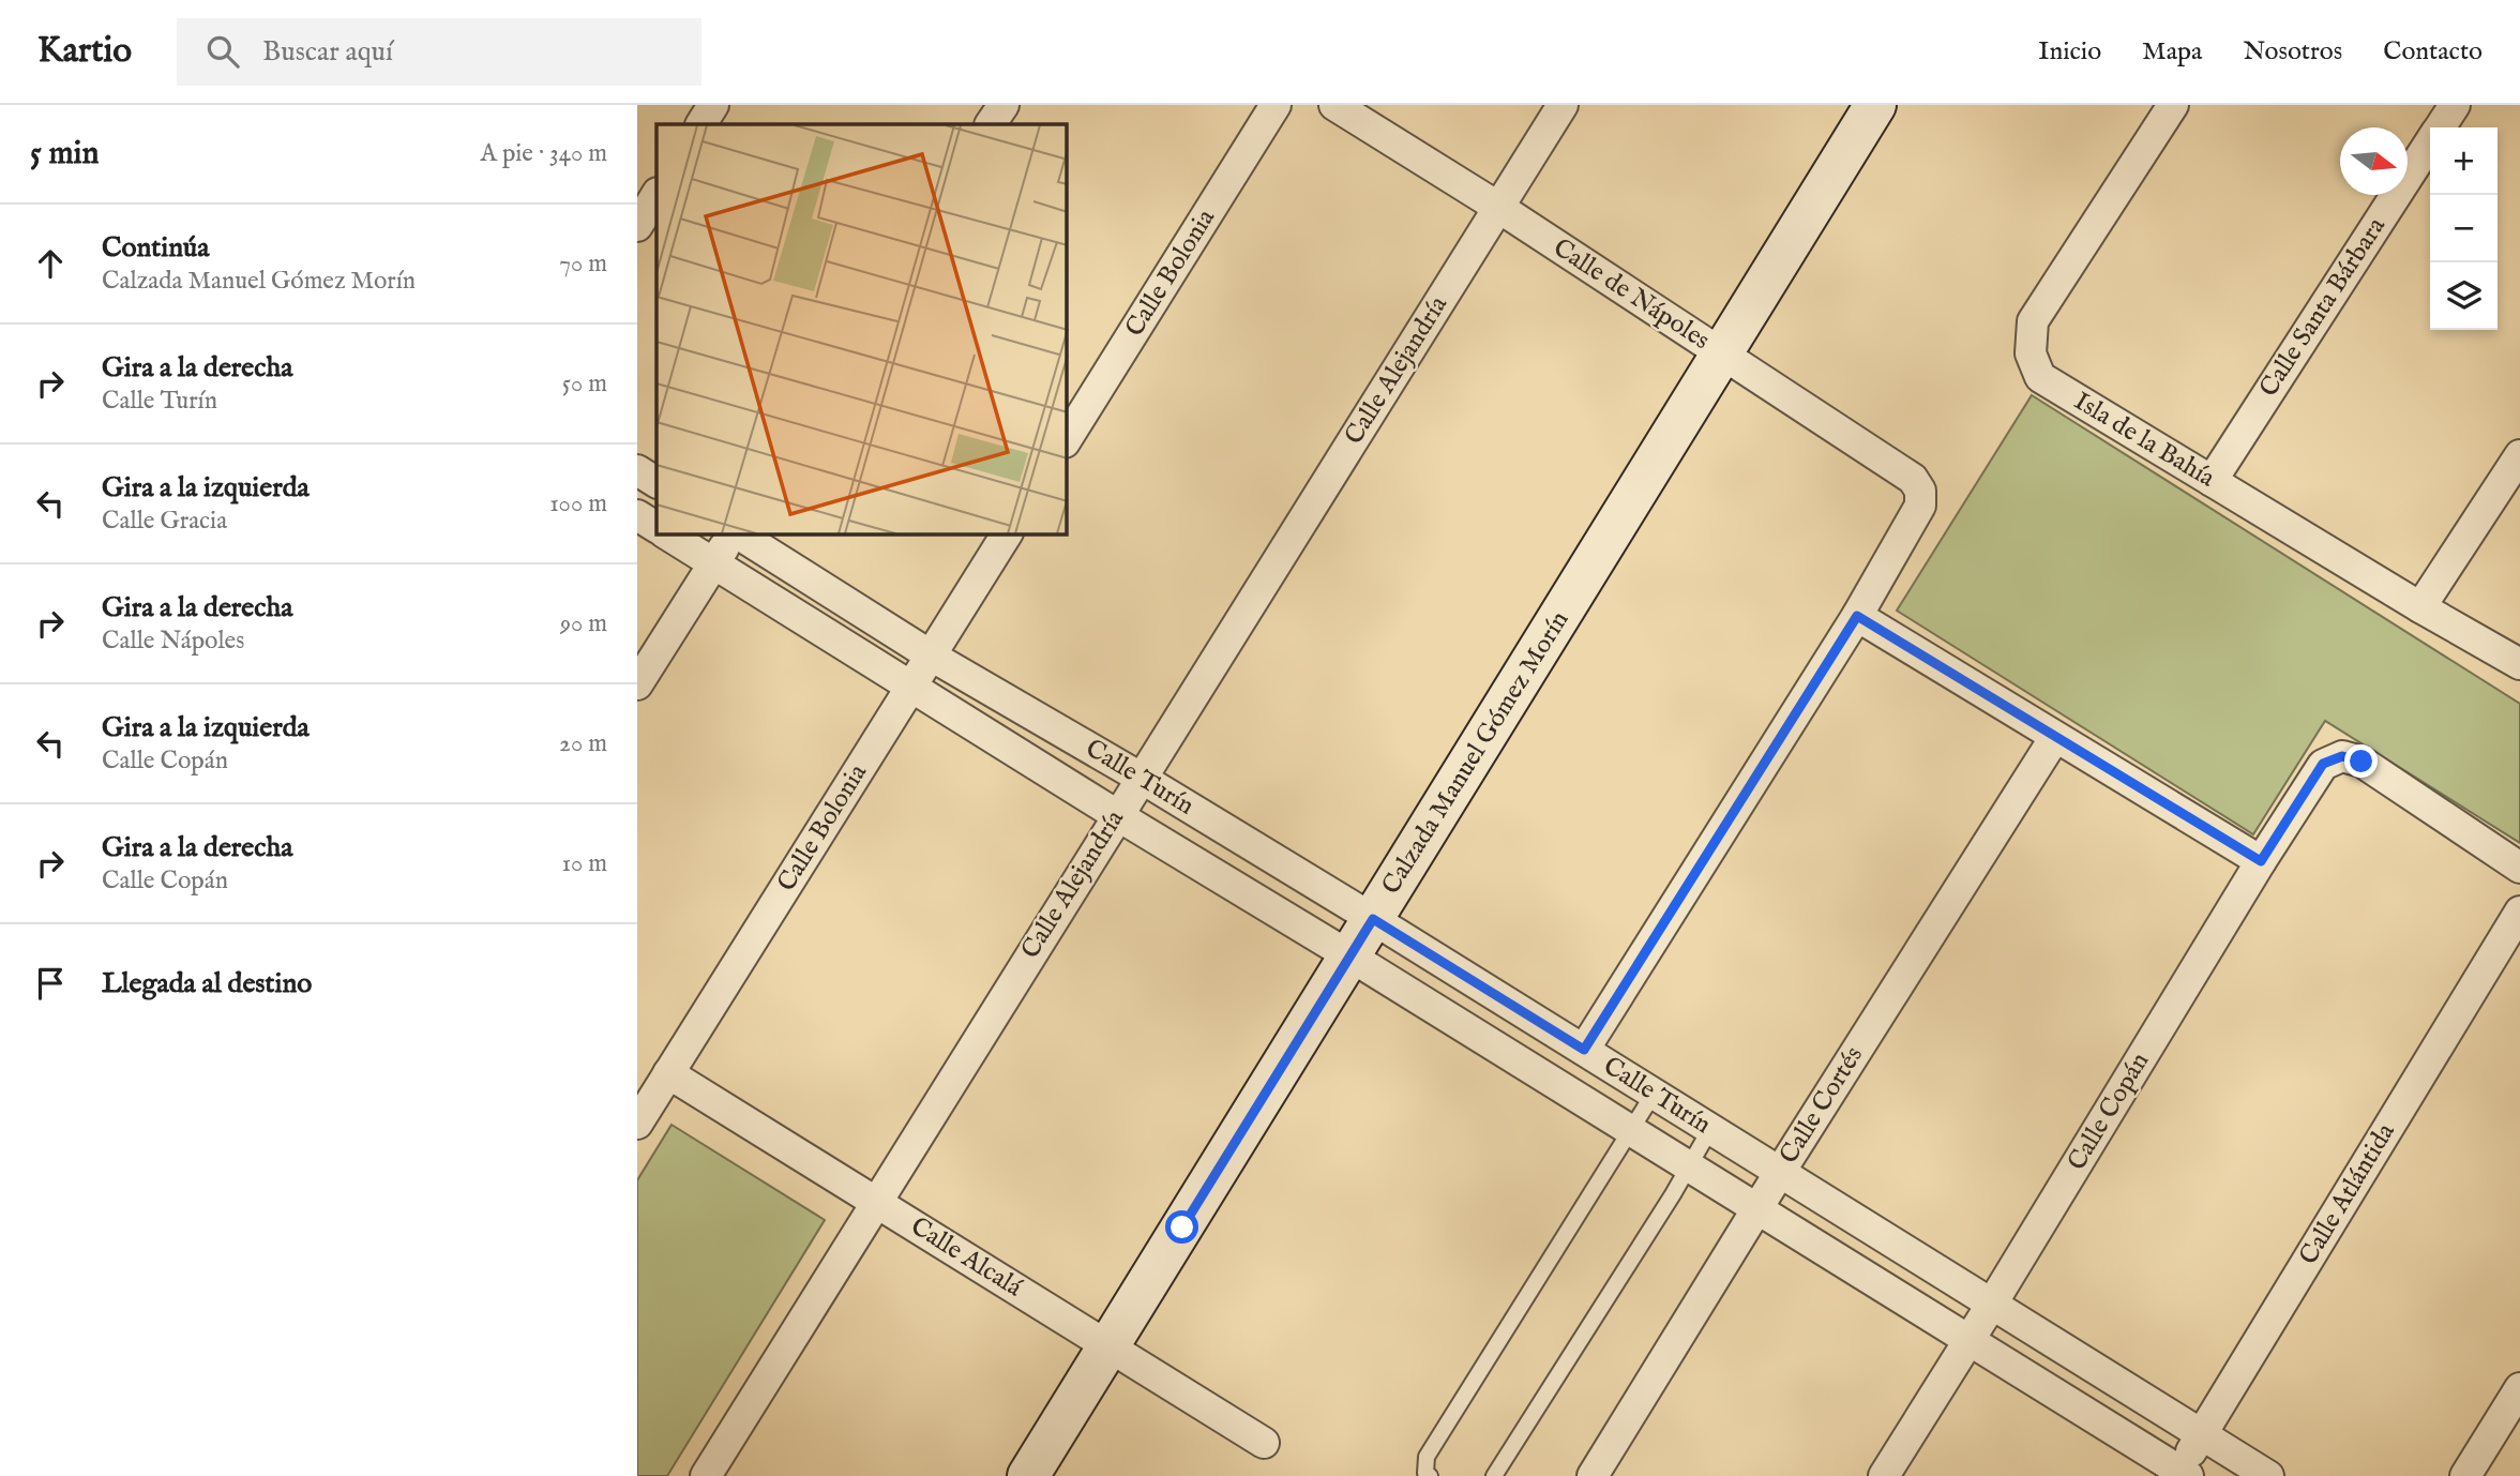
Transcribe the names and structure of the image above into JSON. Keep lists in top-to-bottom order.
{
  "streets": {
    "street": [
      "Calle Bolonia",
      "Calle de Nápoles",
      "Calle Santa Bárbara",
      "Calle Alejandría",
      "Isla de la Bahía",
      "Calzada Manuel Gómez Morín",
      "Calle Turín",
      "Calle Cortés",
      "Calle Copán",
      "Calle Atlántida",
      "Calle Alcalá"
    ]
  },
  "crossings": [
    ["Calle Bolonia", "Calle Turín"],
    ["Calle Bolonia", "Calle Alcalá"],
    ["Calle de Nápoles", "Calle Alejandría"],
    ["Calle de Nápoles", "Calzada Manuel Gómez Morín"],
    ["Calle Santa Bárbara", "Isla de la Bahía"],
    ["Calle Alejandría", "Calle Turín"],
    ["Calle Alejandría", "Calle Alcalá"],
    ["Calzada Manuel Gómez Morín", "Calle Turín"],
    ["Calzada Manuel Gómez Morín", "Calle Alcalá"],
    ["Calle Turín", "Calle Cortés"],
    ["Calle Turín", "Calle Copán"],
    ["Calle Turín", "Calle Atlántida"]
  ],
  "north": "right",
  "page": {
    "header": "Kartio",
    "search": "Buscar aquí",
    "nav": [
      "Inicio",
      "Mapa",
      "Nosotros",
      "Contacto"
    ],
    "heading": ["5 min", "A pie · 340 m"],
    "map_buttons": ["+", "−"],
    "list": [
      ["Continúa", "Calzada Manuel Gómez Morín", "70 m"],
      ["Gira a la derecha", "Calle Turín", "50 m"],
      ["Gira a la izquierda", "Calle Gracia", "100 m"],
      ["Gira a la derecha", "Calle Nápoles", "90 m"],
      ["Gira a la izquierda", "Calle Copán", "20 m"],
      ["Gira a la derecha", "Calle Copán", "10 m"],
      "Llegada al destino"
    ]
  }
}
